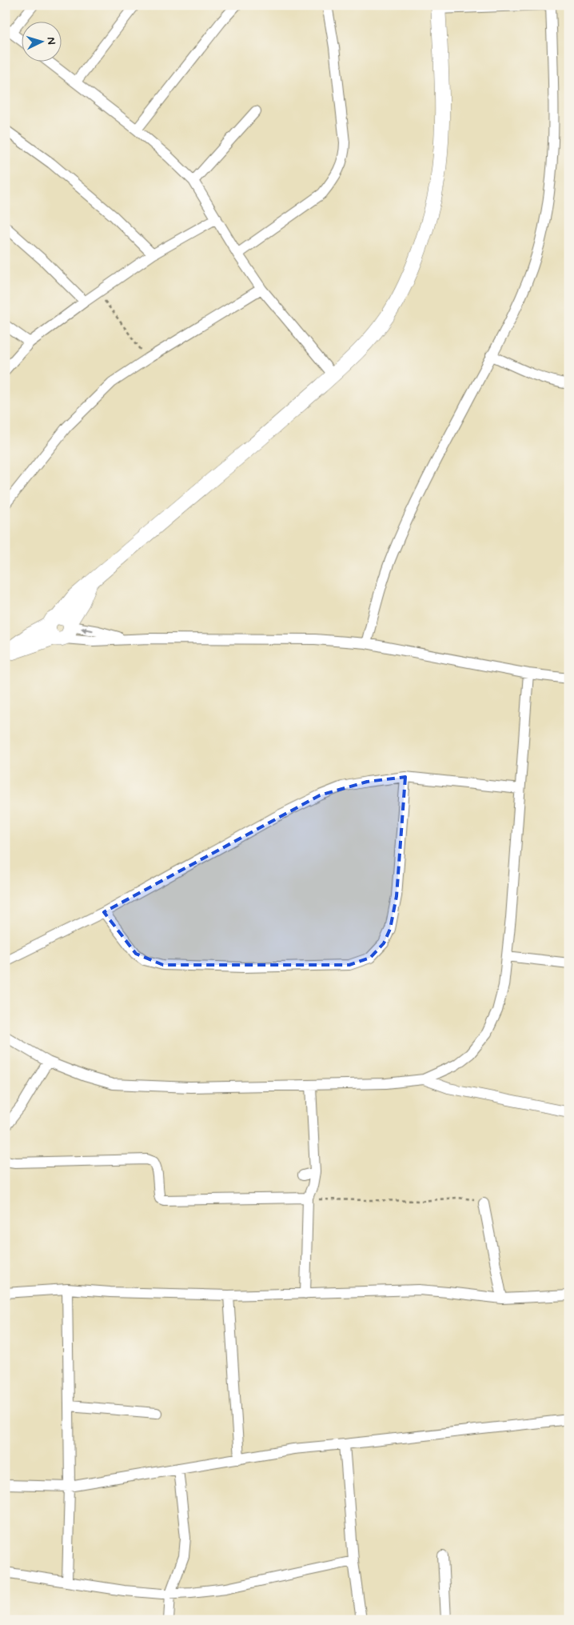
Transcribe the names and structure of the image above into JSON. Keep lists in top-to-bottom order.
{
  "north": "right"
}
